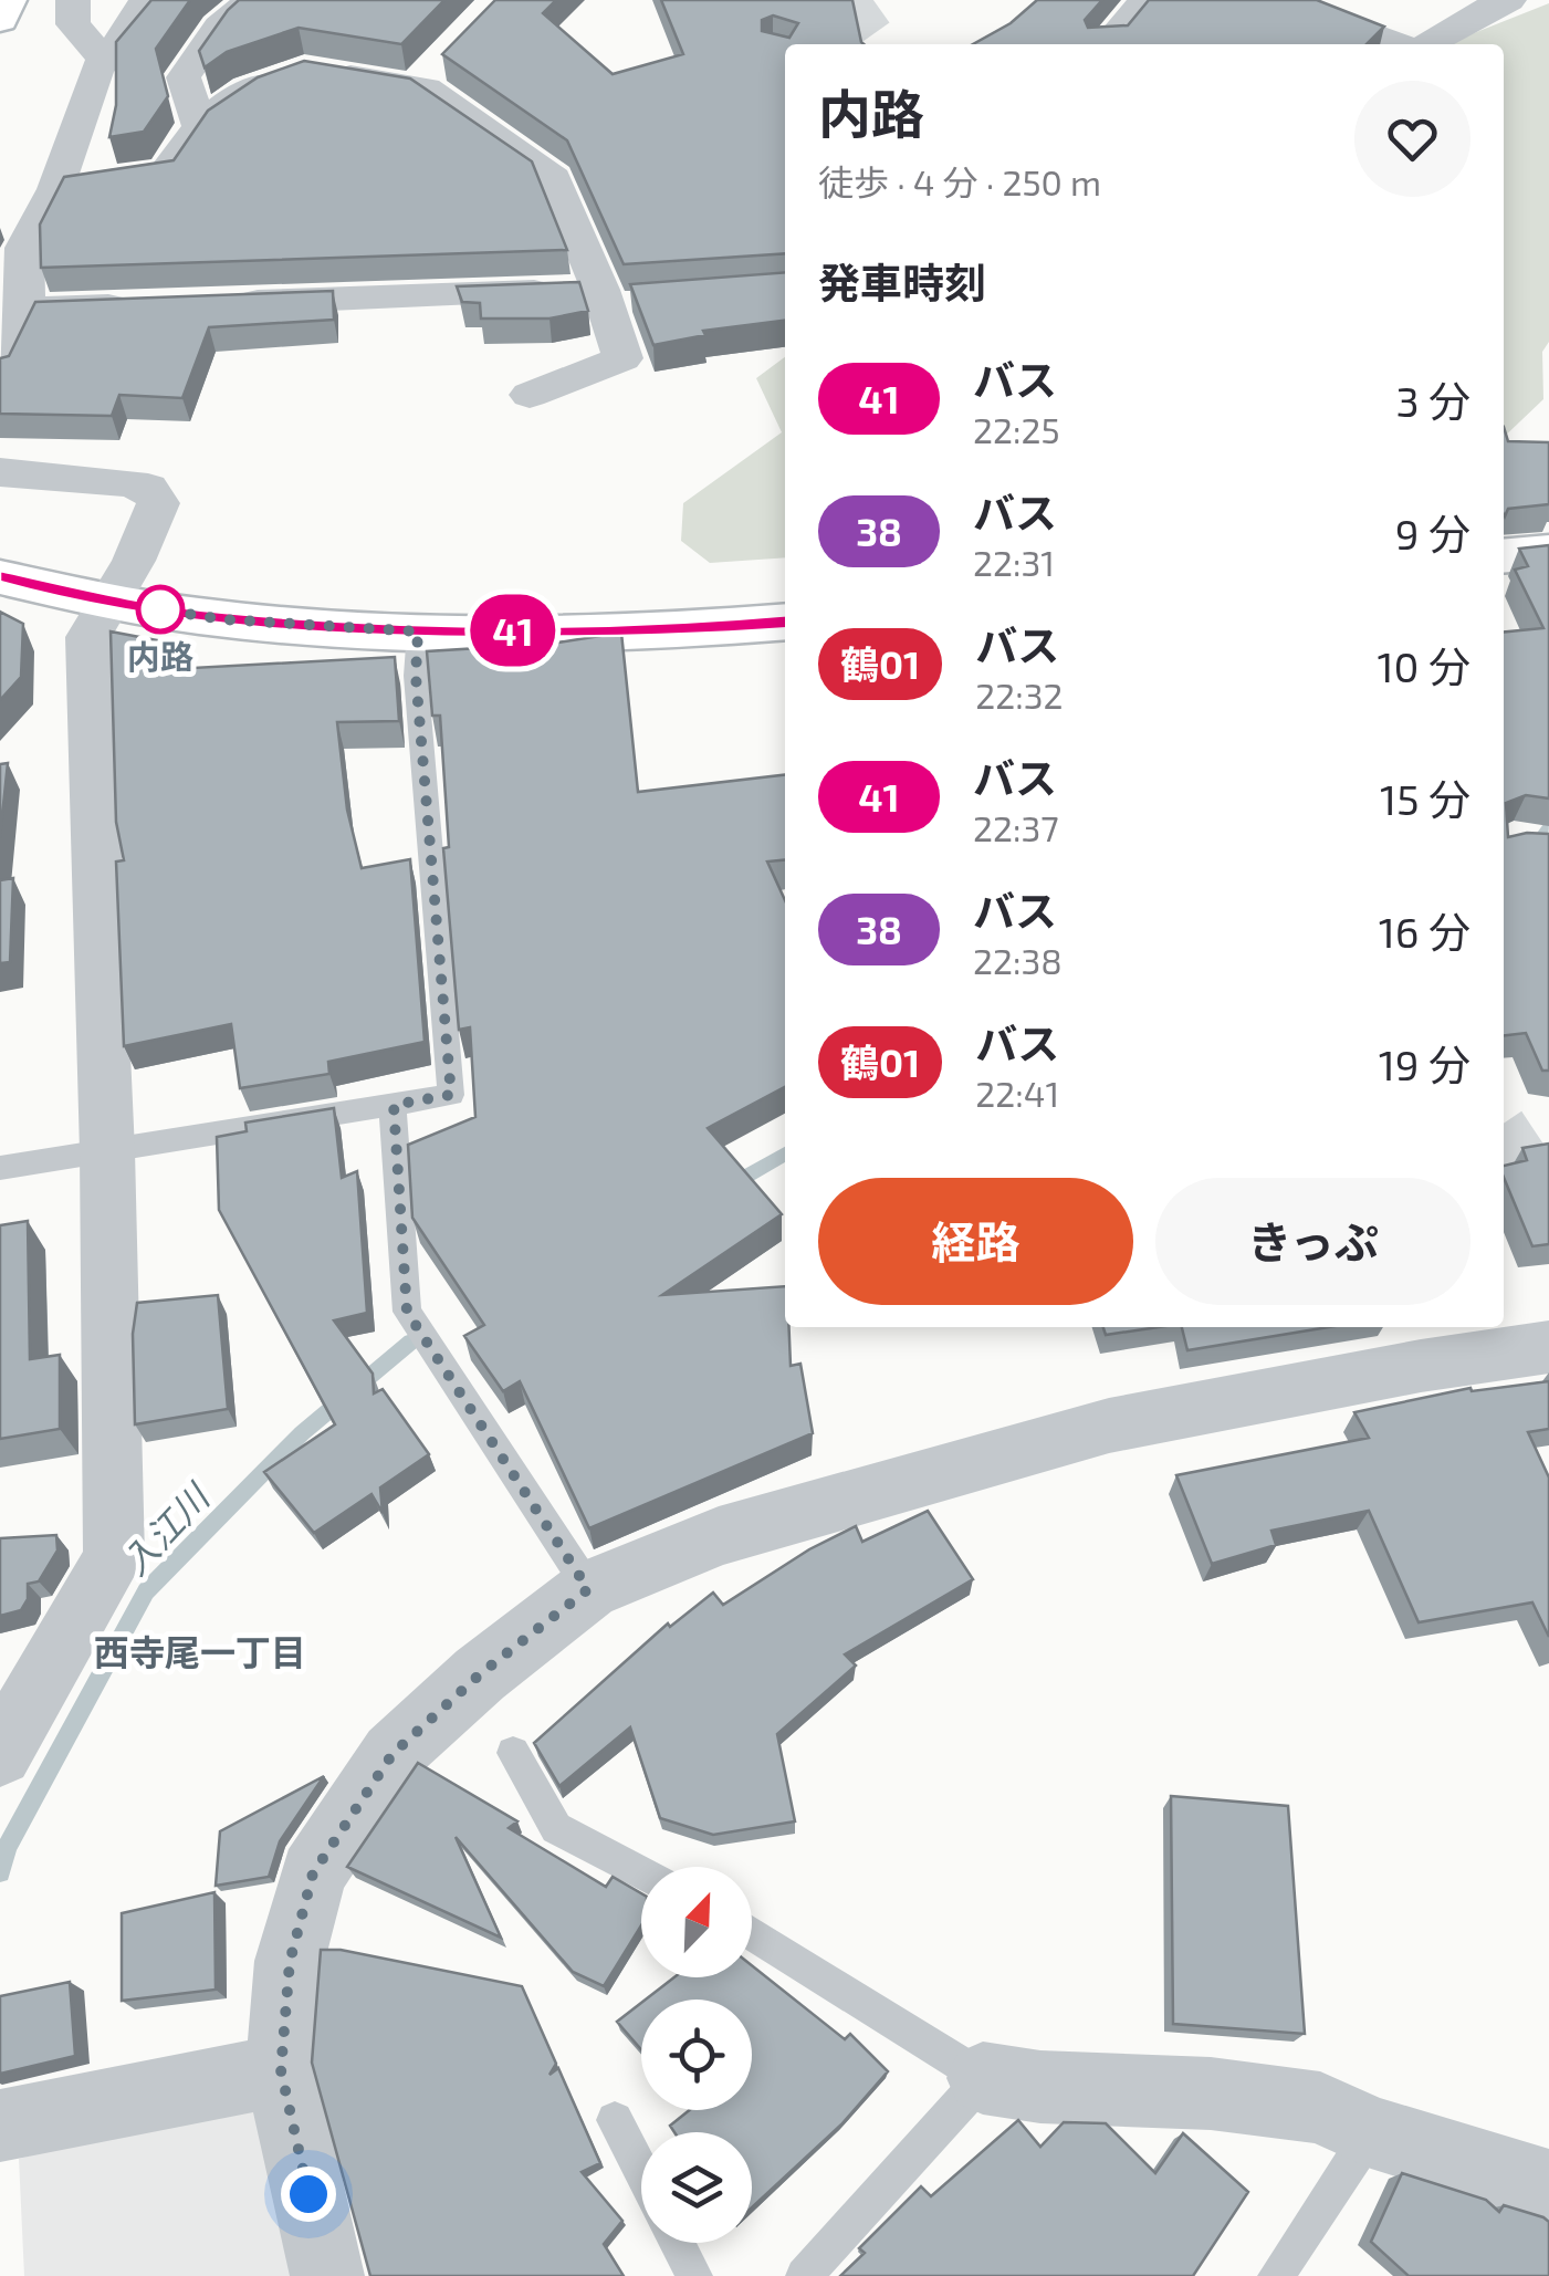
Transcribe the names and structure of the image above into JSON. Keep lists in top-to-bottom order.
{
  "districts": ["西寺尾一丁目"],
  "water": ["入江川"],
  "places": ["内路"],
  "lines": ["bus line 41"],
  "north": "top right",
  "page": {
    "on_map": "41",
    "heading": [
      ["内路", "徒歩 · 4 分 · 250 m"],
      "発車時刻"
    ],
    "list": [
      {
        "mark": "41",
        "name": "バス",
        "note": "22:25",
        "value": "3 分"
      },
      {
        "mark": "38",
        "name": "バス",
        "note": "22:31",
        "value": "9 分"
      },
      {
        "mark": "鶴01",
        "name": "バス",
        "note": "22:32",
        "value": "10 分"
      },
      {
        "mark": "41",
        "name": "バス",
        "note": "22:37",
        "value": "15 分"
      },
      {
        "mark": "38",
        "name": "バス",
        "note": "22:38",
        "value": "16 分"
      },
      {
        "mark": "鶴01",
        "name": "バス",
        "note": "22:41",
        "value": "19 分"
      }
    ],
    "buttons": ["経路", "きっぷ"]
  }
}
